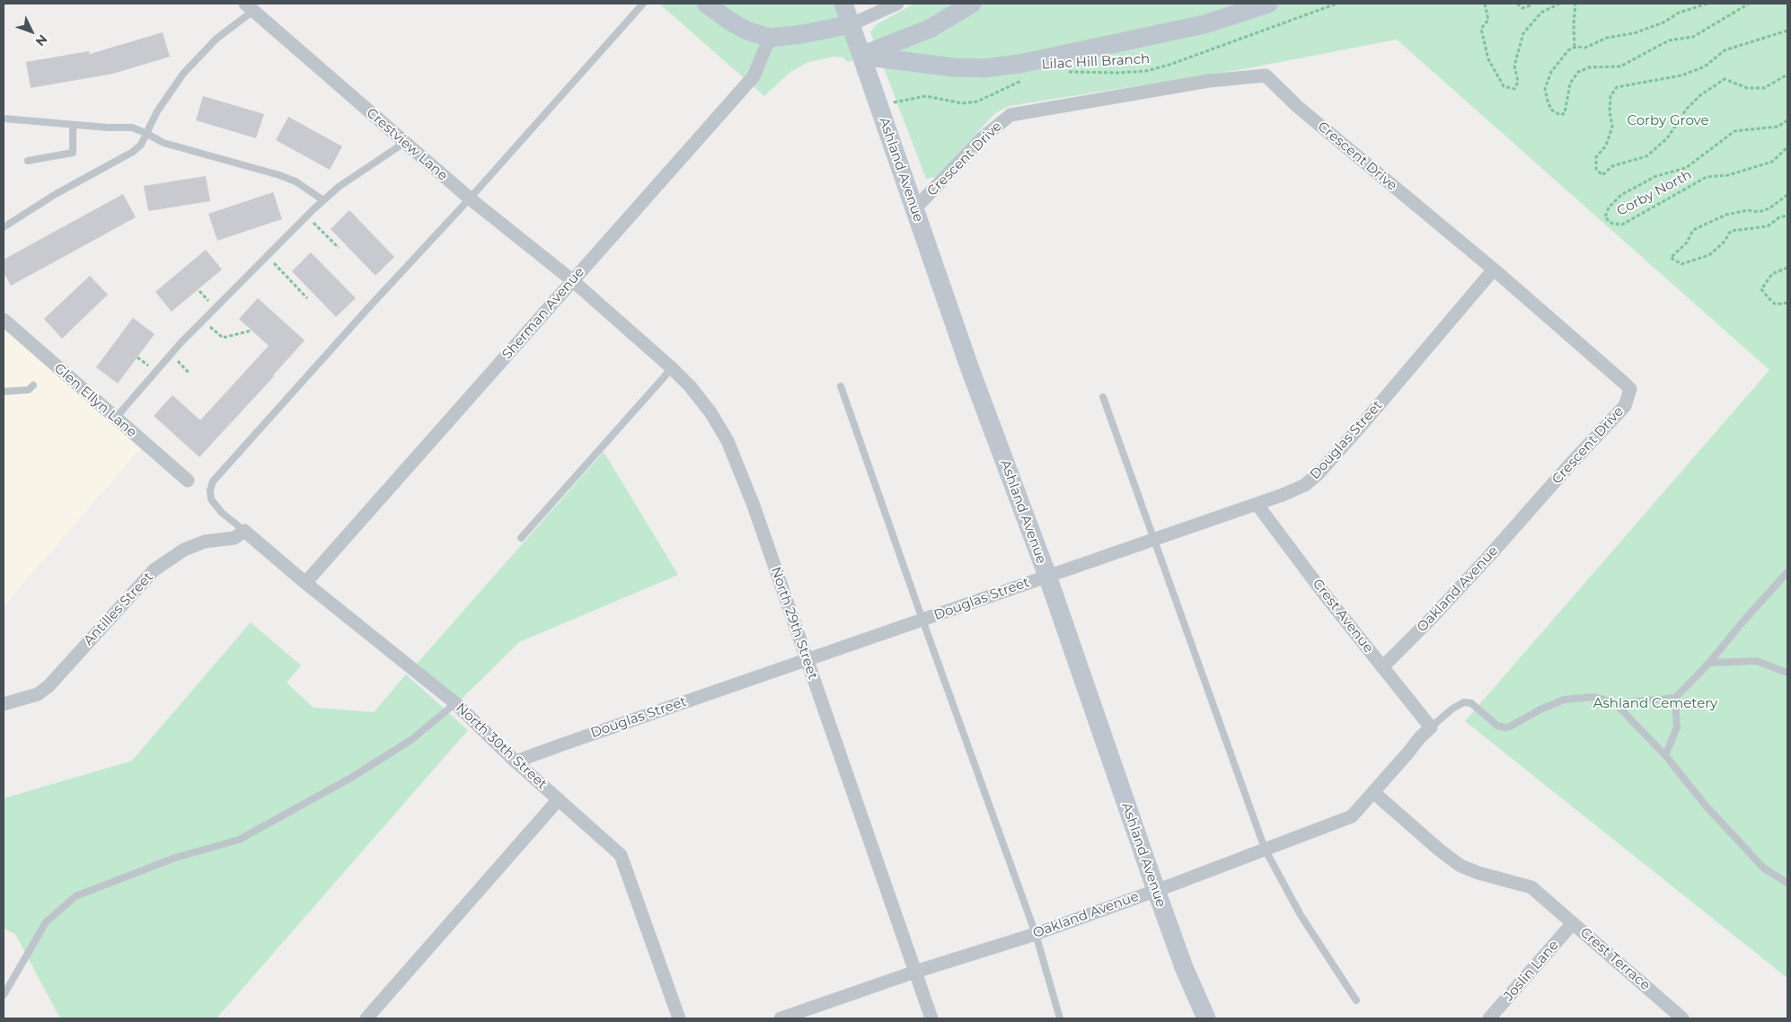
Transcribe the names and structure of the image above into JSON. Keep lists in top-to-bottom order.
{
  "streets": {
    "street": [
      "Crestview Lane",
      "Crescent Drive",
      "Ashland Avenue",
      "Sherman Avenue",
      "Glen Ellyn Lane",
      "Douglas Street",
      "Oakland Avenue",
      "Antilles Street",
      "Crest Avenue",
      "North 29th Street",
      "North 30th Street",
      "Crest Terrace",
      "Joslin Lane"
    ],
    "path": ["Lilac Hill Branch", "Corby North"]
  },
  "crossings": [
    ["Lilac Hill Branch", "Ashland Avenue"],
    ["Crestview Lane", "Sherman Avenue"],
    ["Crestview Lane", "North 29th Street"],
    ["Crescent Drive", "Ashland Avenue"],
    ["Crescent Drive", "Douglas Street"],
    ["Crescent Drive", "Oakland Avenue"],
    ["Ashland Avenue", "Douglas Street"],
    ["Ashland Avenue", "Oakland Avenue"],
    ["Sherman Avenue", "North 29th Street"],
    ["Sherman Avenue", "North 30th Street"],
    ["Douglas Street", "Crest Avenue"],
    ["Douglas Street", "North 29th Street"],
    ["Douglas Street", "North 30th Street"],
    ["Oakland Avenue", "Crest Avenue"],
    ["Oakland Avenue", "North 29th Street"],
    ["Antilles Street", "North 30th Street"],
    ["Crest Terrace", "Joslin Lane"]
  ],
  "parks": ["Corby Grove", "Ashland Cemetery"],
  "north": "bottom right"
}
